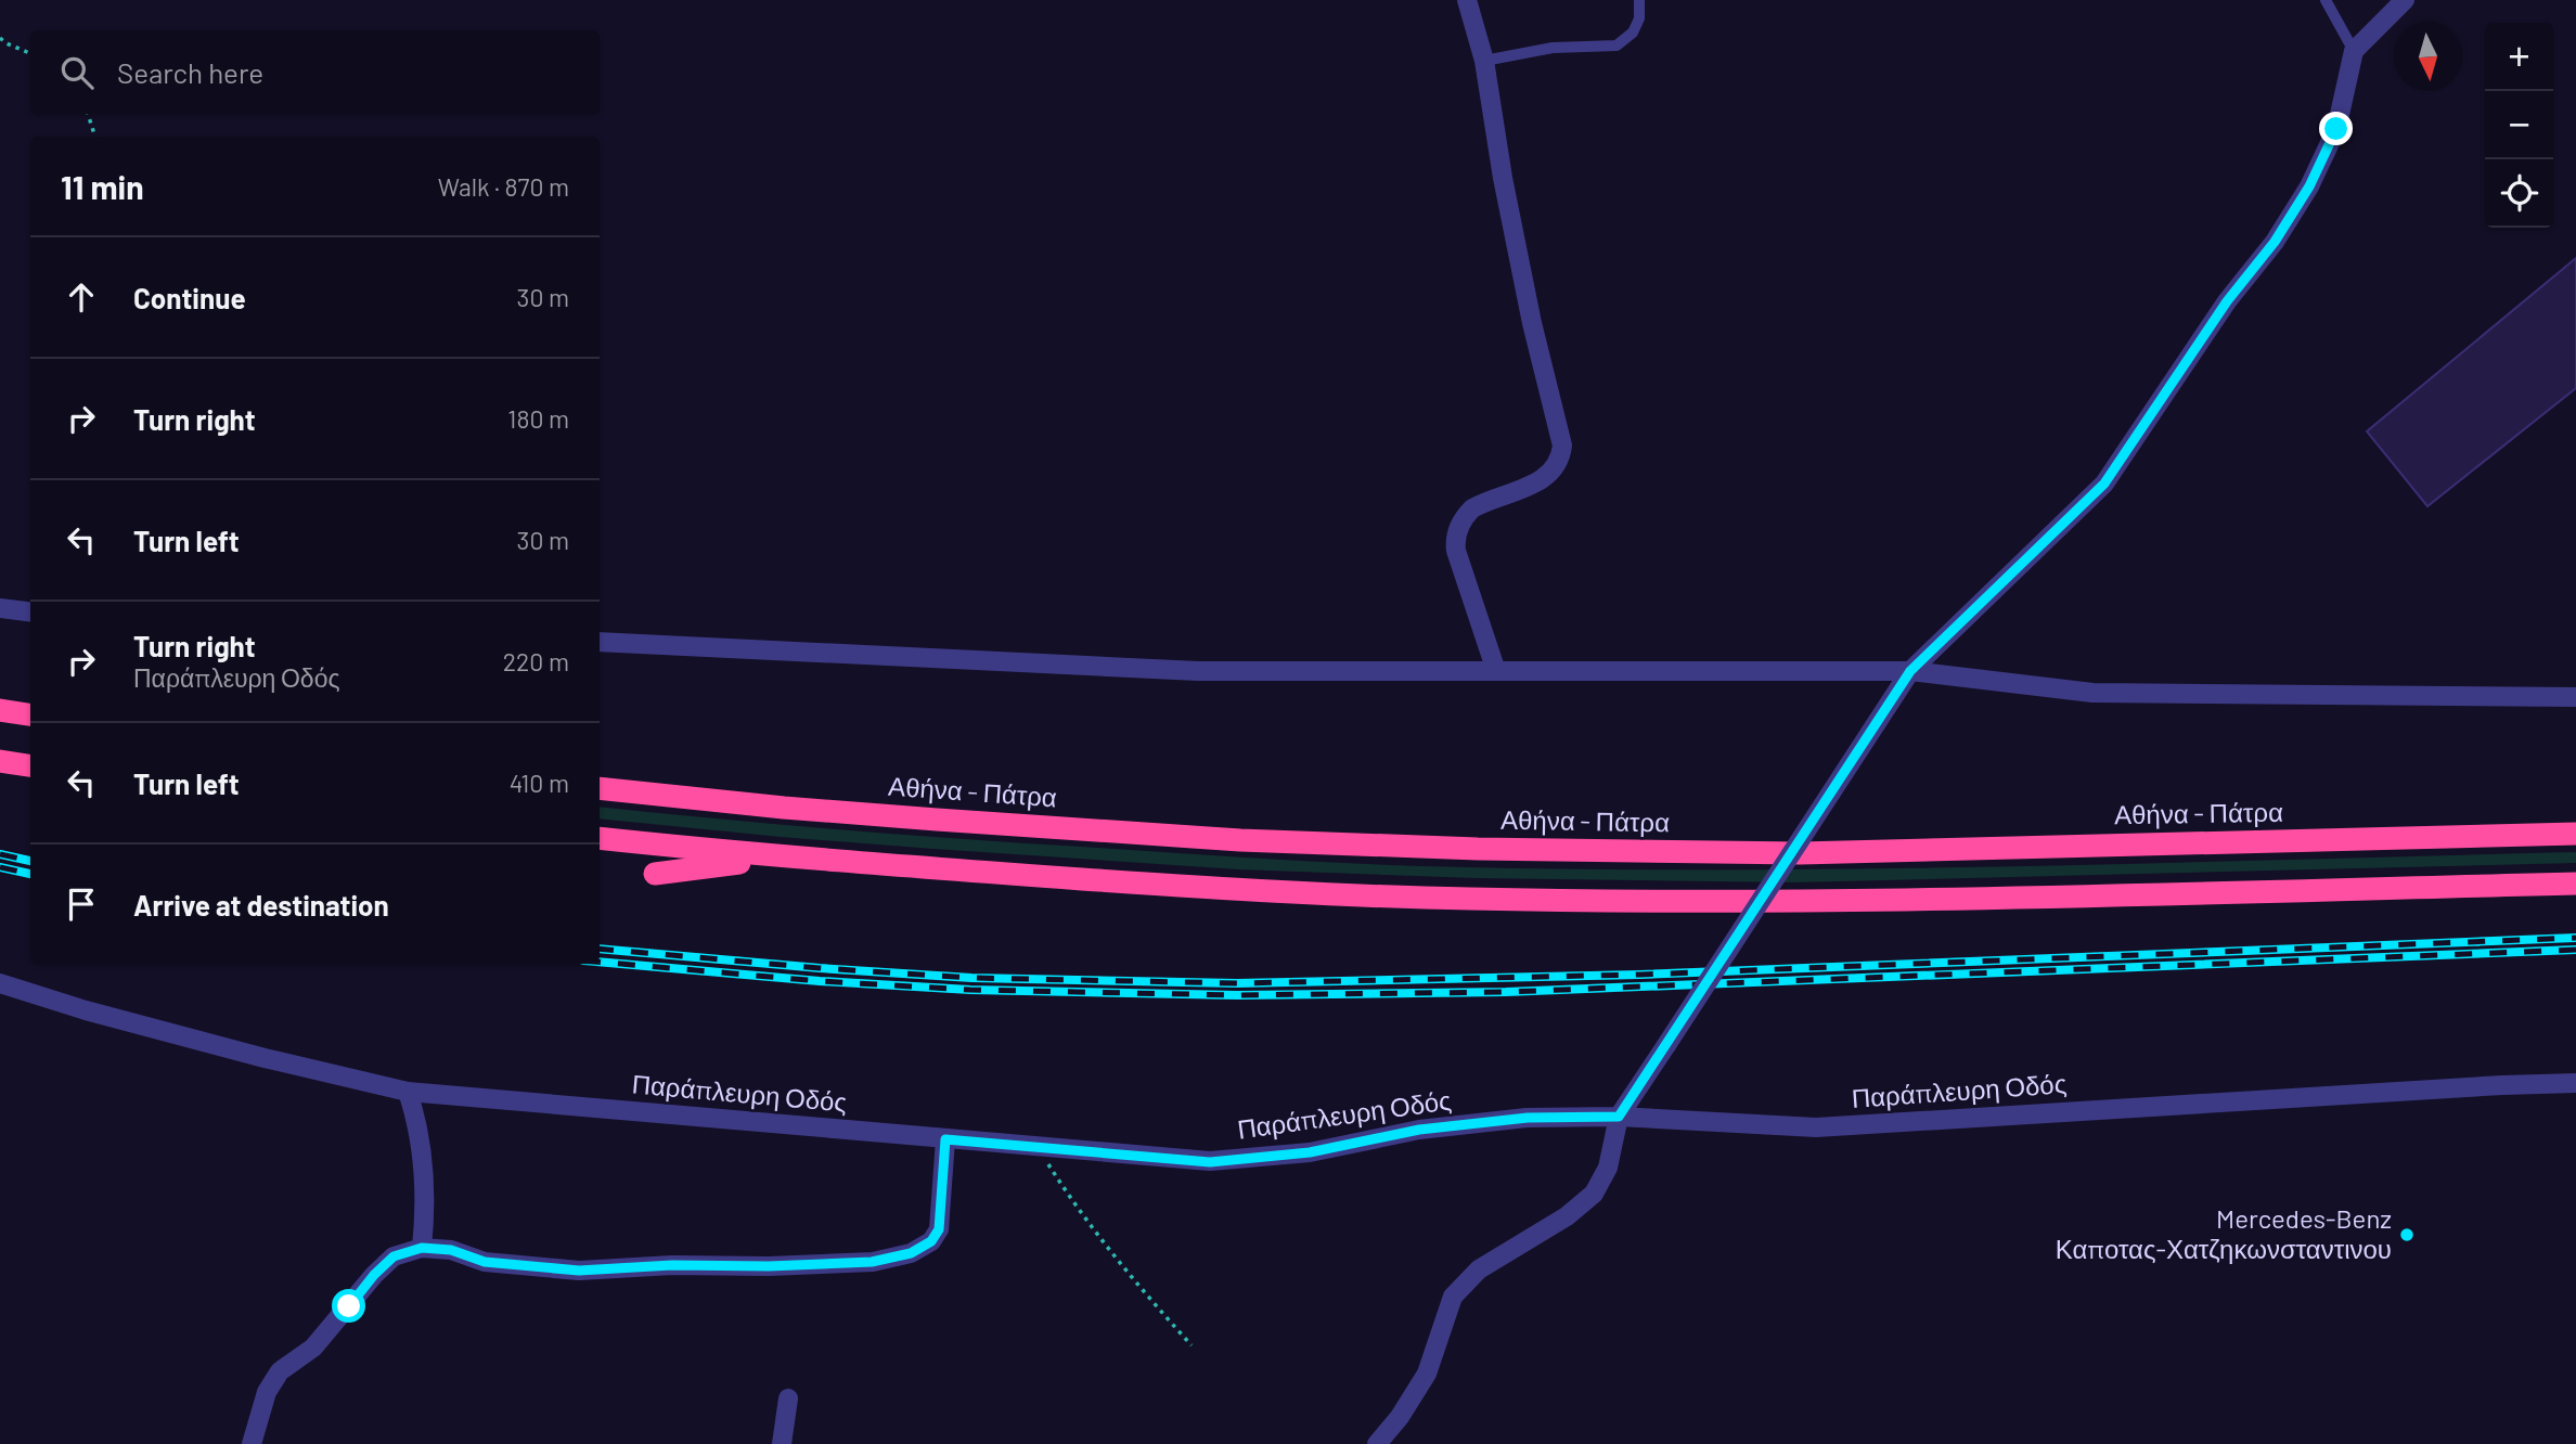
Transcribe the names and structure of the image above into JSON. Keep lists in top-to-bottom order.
{
  "streets": {
    "highway": ["Αθήνα - Πάτρα"],
    "street": ["Παράπλευρη Οδός"]
  },
  "places": ["Mercedes-Benz Καποτας-Χατζηκωνσταντινου"],
  "north": "bottom",
  "page": {
    "map_buttons": ["+", "−"],
    "search": "Search here",
    "heading": ["11 min", "Walk · 870 m"],
    "list": [
      ["Continue", "30 m"],
      ["Turn right", "180 m"],
      ["Turn left", "30 m"],
      ["Turn right", "Παράπλευρη Οδός", "220 m"],
      ["Turn left", "410 m"],
      "Arrive at destination"
    ]
  }
}
